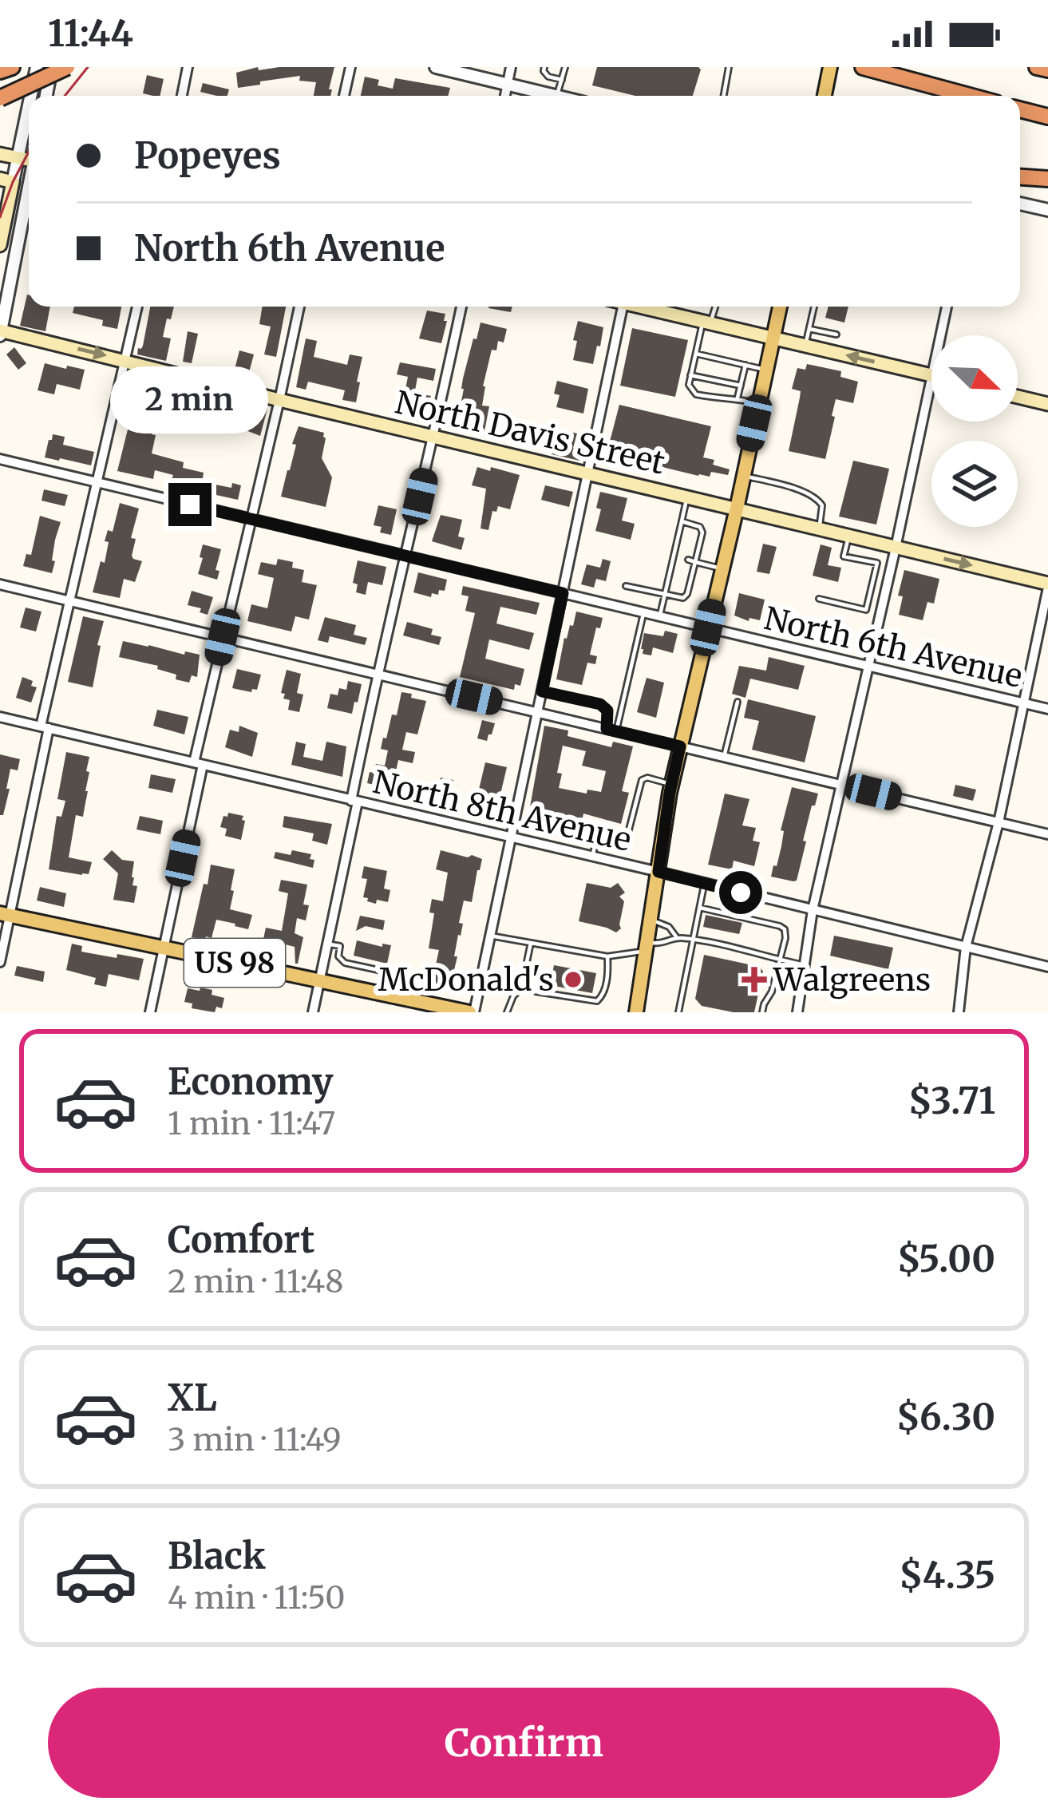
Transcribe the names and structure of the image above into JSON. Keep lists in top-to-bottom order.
{
  "streets": {
    "main road": ["North Davis Street", "US 98"],
    "street": ["North 6th Avenue", "North 8th Avenue"]
  },
  "places": {
    "other": ["McDonald's"],
    "health": ["Walgreens"]
  },
  "north": "bottom right",
  "page": {
    "status": "11:44",
    "banner": ["Popeyes", "North 6th Avenue"],
    "bubble": "2 min",
    "list": [
      {
        "name": "Economy",
        "note": "1 min · 11:47",
        "value": "$3.71"
      },
      {
        "name": "Comfort",
        "note": "2 min · 11:48",
        "value": "$5.00"
      },
      {
        "name": "XL",
        "note": "3 min · 11:49",
        "value": "$6.30"
      },
      {
        "name": "Black",
        "note": "4 min · 11:50",
        "value": "$4.35"
      }
    ],
    "buttons": "Confirm"
  }
}
